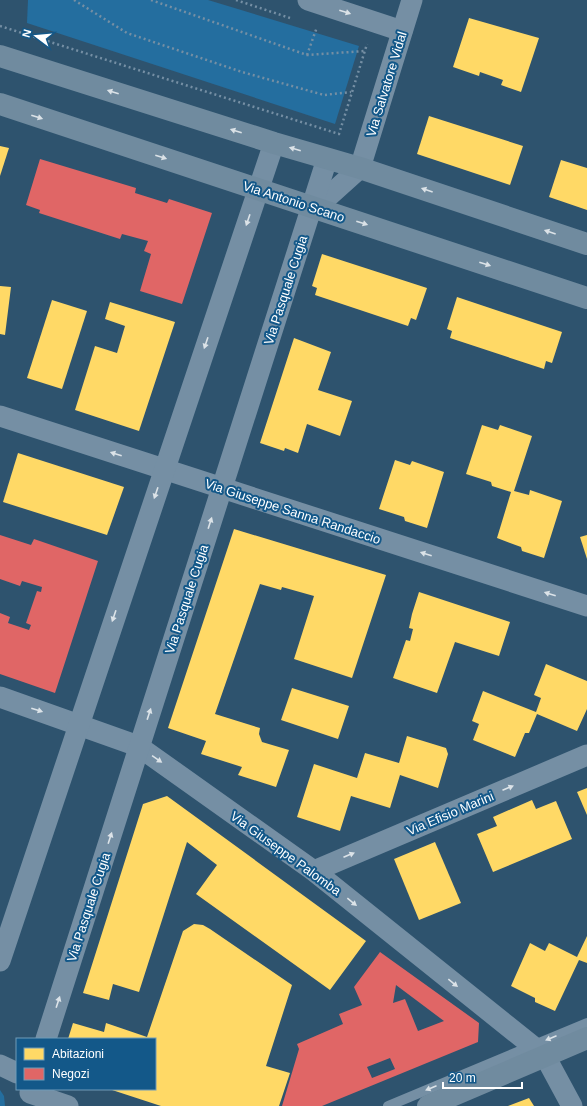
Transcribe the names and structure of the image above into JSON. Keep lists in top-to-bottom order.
{
  "streets": {
    "street": [
      "Via Salvatore Vidal",
      "Via Antonio Scano",
      "Via Pasquale Cugia",
      "Via Giuseppe Sanna Randaccio",
      "Via Efisio Marini",
      "Via Giuseppe Palomba"
    ]
  },
  "crossings": [
    ["Via Antonio Scano", "Via Pasquale Cugia"],
    ["Via Pasquale Cugia", "Via Giuseppe Sanna Randaccio"],
    ["Via Pasquale Cugia", "Via Giuseppe Palomba"],
    ["Via Efisio Marini", "Via Giuseppe Palomba"]
  ],
  "one_way": ["Via Giuseppe Sanna Randaccio", "Via Efisio Marini", "Via Giuseppe Palomba"],
  "legend": ["Abitazioni", "Negozi"],
  "scale_bar": "20 m",
  "north": "left"
}
